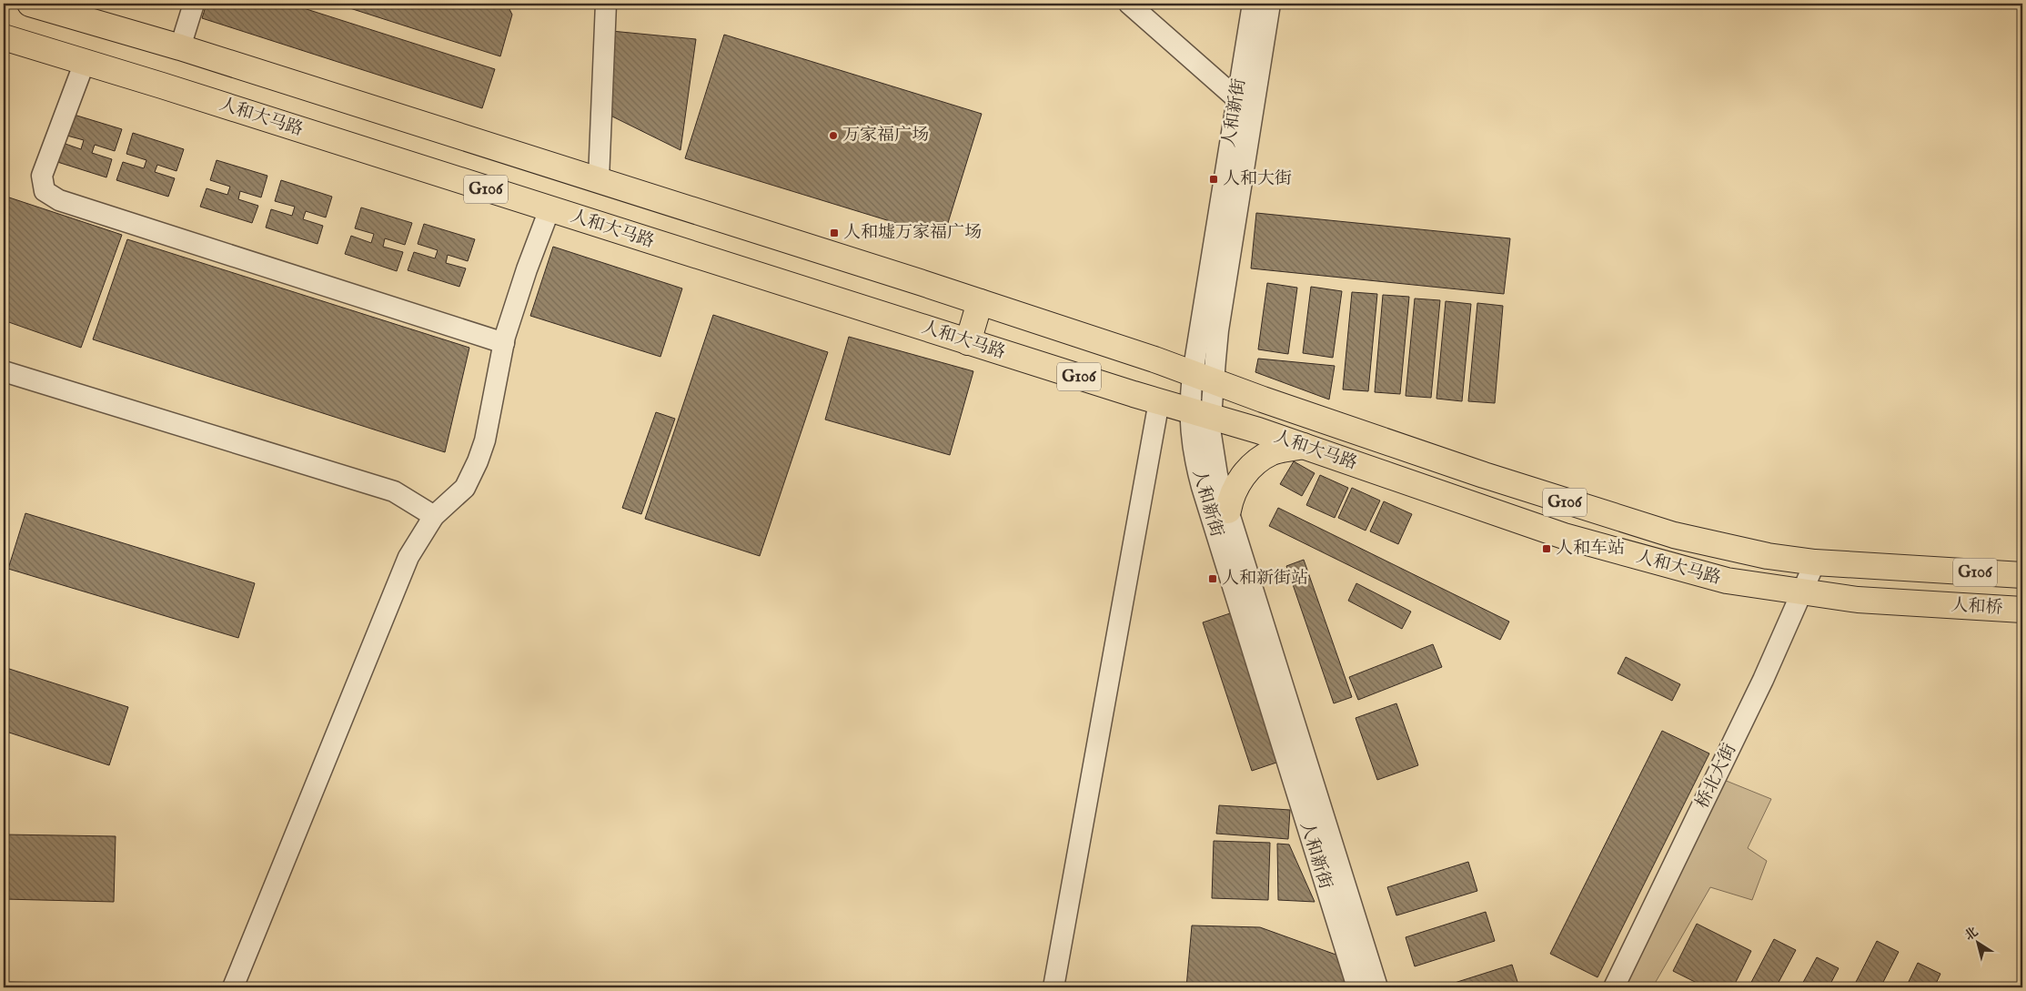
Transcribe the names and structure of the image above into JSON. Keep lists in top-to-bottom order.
{
  "streets": {
    "highway": ["人和大马路", "G106", "人和桥"],
    "street": ["人和新街", "桥北大街"]
  },
  "crossings": [
    ["人和新街", "人和大马路"],
    ["人和大马路", "人和桥"],
    ["人和大马路", "桥北大街"]
  ],
  "places": {
    "other": ["万家福广场"],
    "transit": [
      "人和大街",
      "人和墟万家福广场",
      "人和车站",
      "人和新街站"
    ]
  },
  "north": "top left"
}
